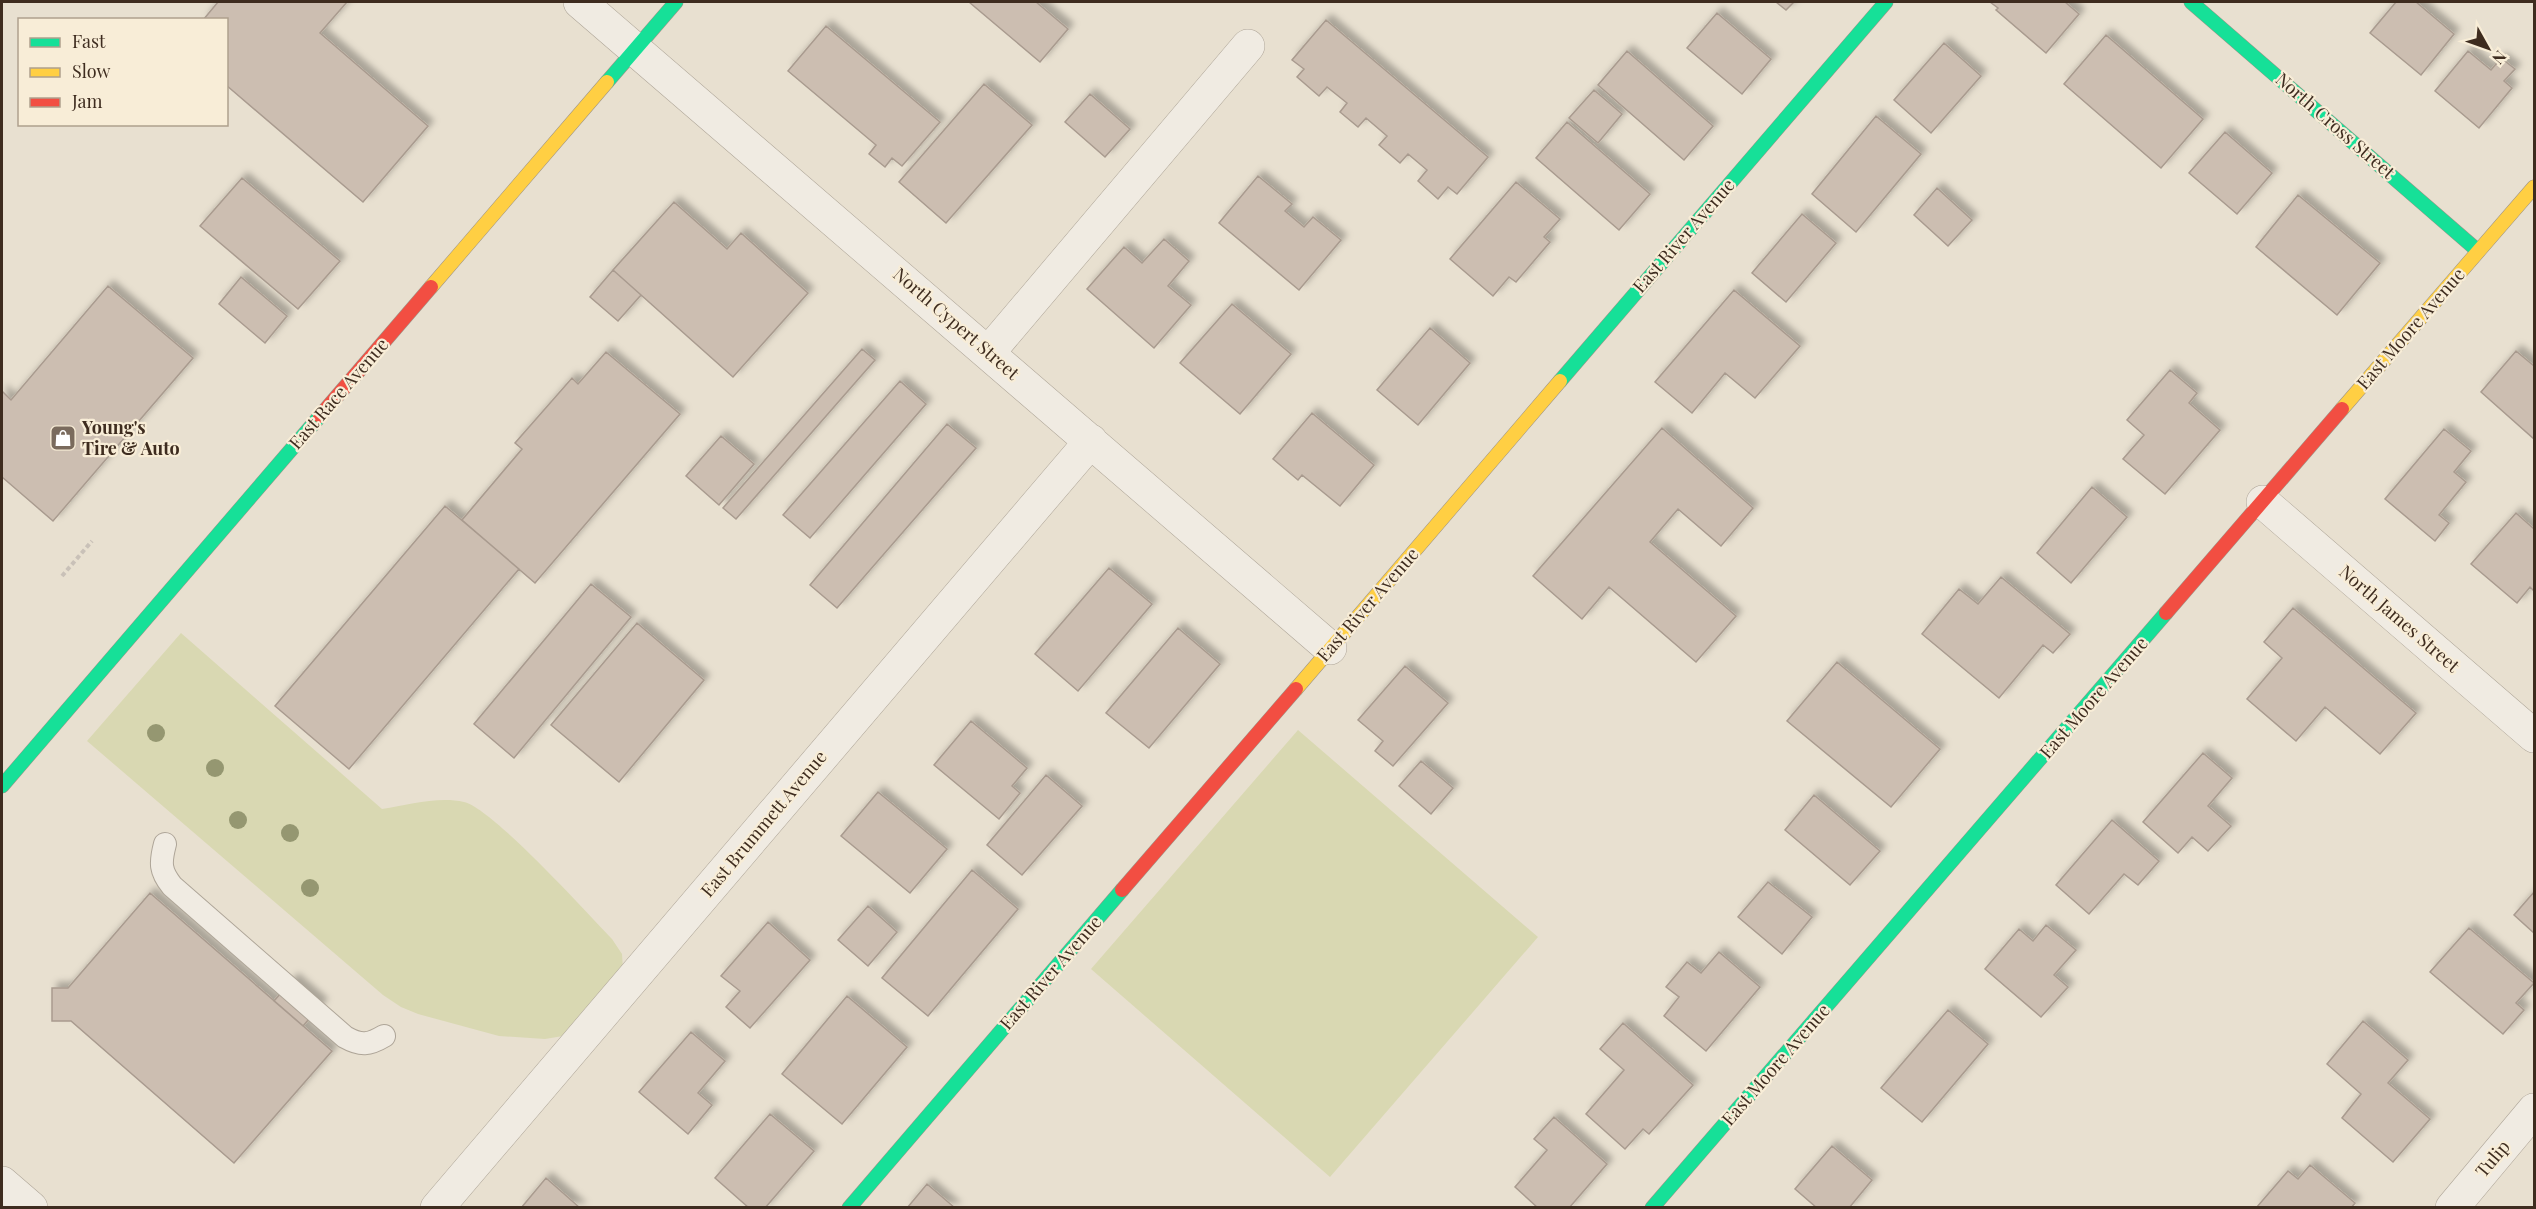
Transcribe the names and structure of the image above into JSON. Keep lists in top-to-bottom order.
{
  "streets": {
    "street": [
      "North Cross Street",
      "East River Avenue",
      "North Cypert Street",
      "East Moore Avenue",
      "East Race Avenue",
      "North James Street",
      "East Brummett Avenue",
      "Tulip"
    ]
  },
  "crossings": [
    ["North Cross Street", "East Moore Avenue"],
    ["East River Avenue", "North Cypert Street"],
    ["North Cypert Street", "East Race Avenue"],
    ["North Cypert Street", "East Brummett Avenue"],
    ["East Moore Avenue", "North James Street"]
  ],
  "places": {
    "shop": ["Young's Tire & Auto"]
  },
  "legend": ["Fast", "Slow", "Jam"],
  "north": "bottom right"
}
